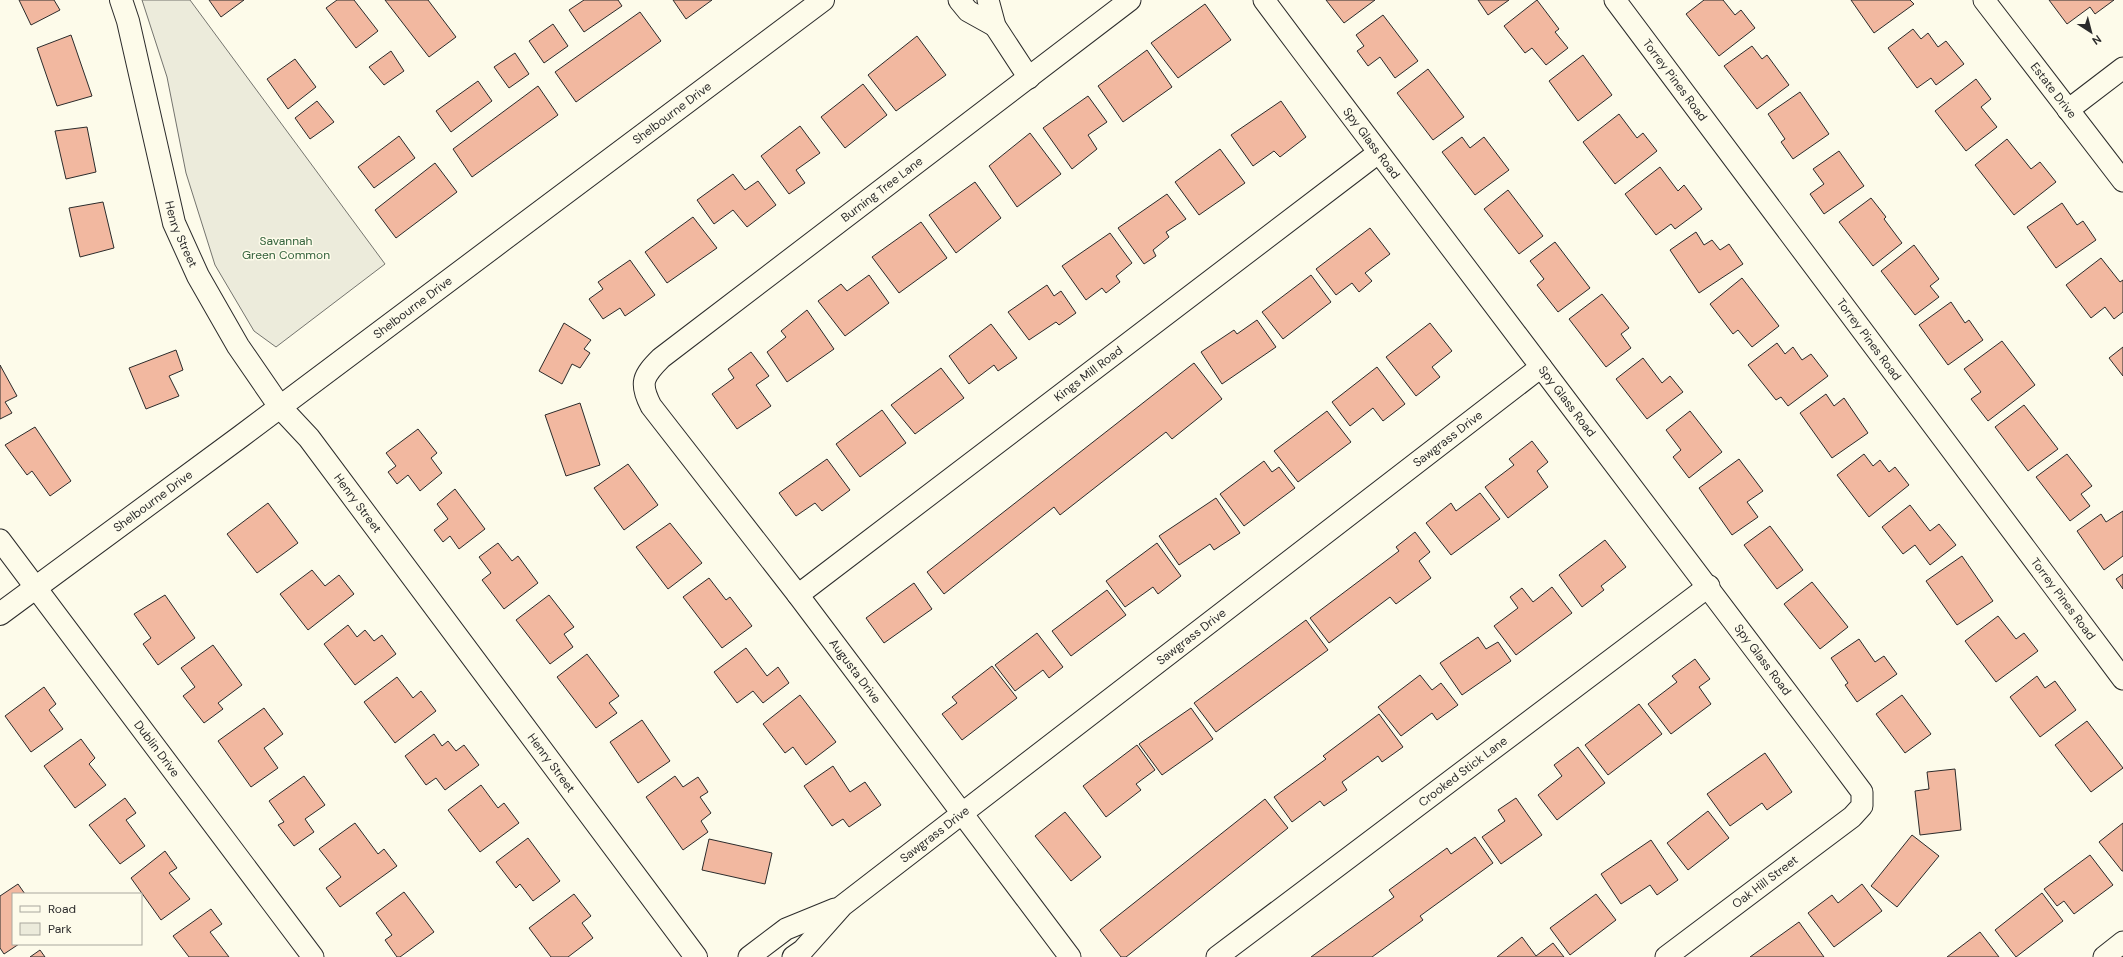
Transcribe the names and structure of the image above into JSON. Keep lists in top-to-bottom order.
{
  "streets": {
    "street": [
      "Torrey Pines Road",
      "Estate Drive",
      "Shelbourne Drive",
      "Spy Glass Road",
      "Burning Tree Lane",
      "Henry Street",
      "Kings Mill Road",
      "Sawgrass Drive",
      "Augusta Drive",
      "Dublin Drive",
      "Crooked Stick Lane",
      "Oak Hill Street"
    ]
  },
  "crossings": [
    ["Shelbourne Drive", "Henry Street"],
    ["Shelbourne Drive", "Dublin Drive"],
    ["Spy Glass Road", "Kings Mill Road"],
    ["Spy Glass Road", "Sawgrass Drive"],
    ["Spy Glass Road", "Crooked Stick Lane"],
    ["Spy Glass Road", "Oak Hill Street"],
    ["Burning Tree Lane", "Augusta Drive"],
    ["Kings Mill Road", "Augusta Drive"],
    ["Sawgrass Drive", "Augusta Drive"]
  ],
  "parks": ["Savannah Green Common"],
  "legend": ["Road", "Park"],
  "north": "bottom right"
}
